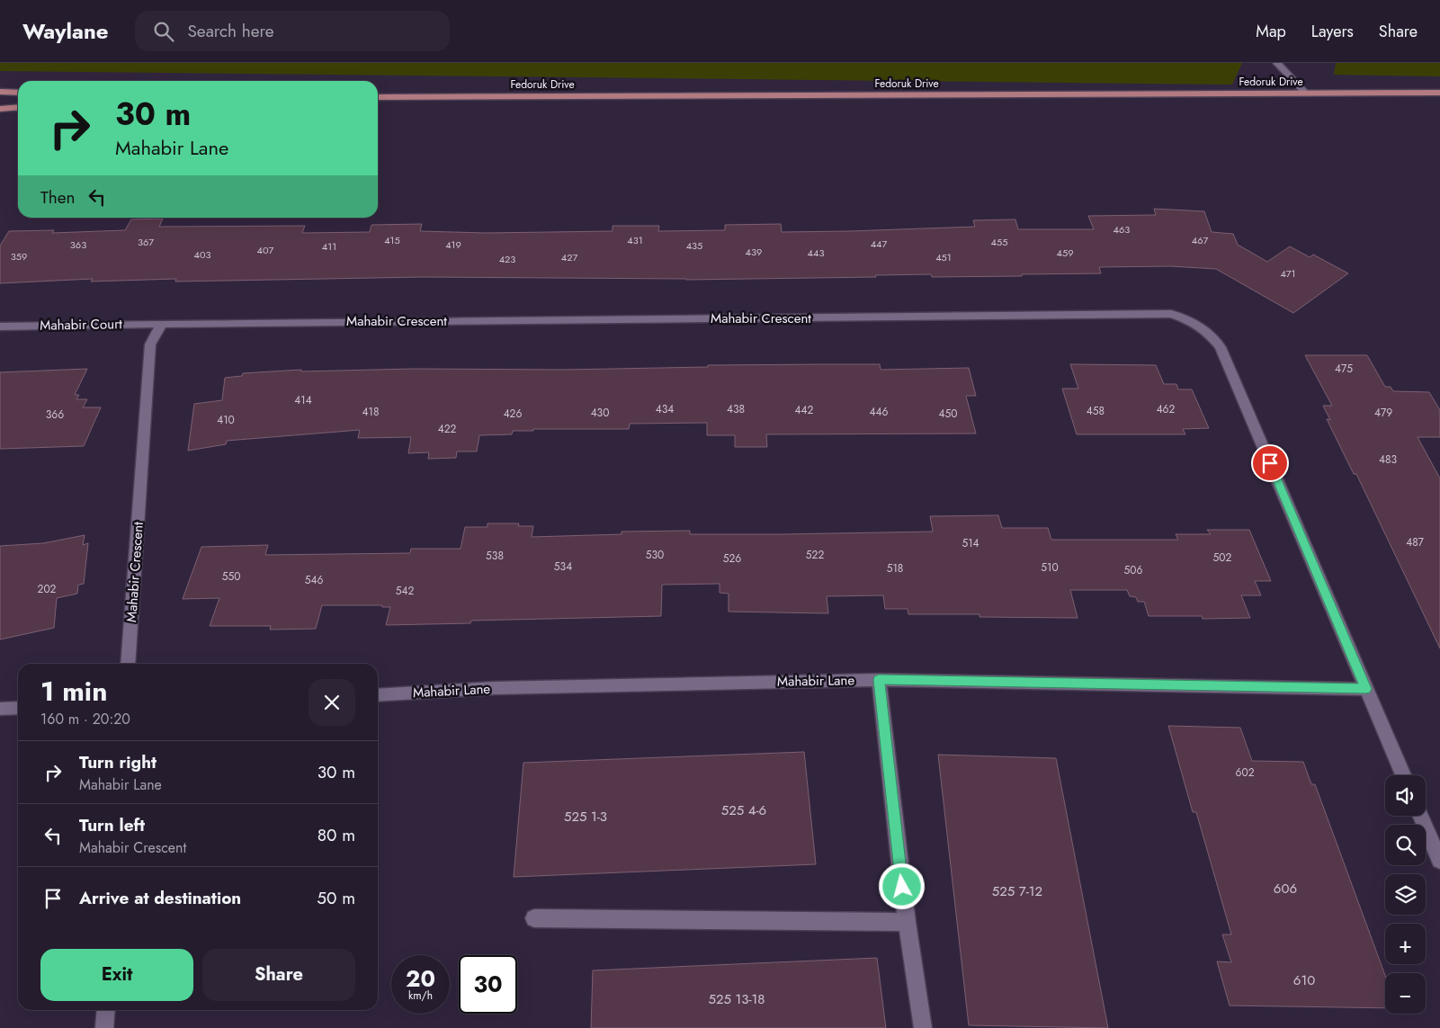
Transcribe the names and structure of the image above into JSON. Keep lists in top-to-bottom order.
{
  "streets": {
    "main road": ["Fedoruk Drive"],
    "street": ["Mahabir Crescent", "Mahabir Court", "Mahabir Lane"]
  },
  "crossings": [
    ["Mahabir Crescent", "Mahabir Court"],
    ["Mahabir Crescent", "Mahabir Lane"]
  ],
  "house_numbers": [
    "463",
    "415",
    "431",
    "467",
    "367",
    "455",
    "447",
    "363",
    "419",
    "435",
    "411",
    "407",
    "439",
    "443",
    "459",
    "403",
    "359",
    "427",
    "451",
    "423",
    "471",
    "475",
    "414",
    "434",
    "438",
    "462",
    "442",
    "458",
    "418",
    "446",
    "430",
    "479",
    "426",
    "450",
    "366",
    "410",
    "422",
    "483",
    "487",
    "514",
    "530",
    "522",
    "538",
    "502",
    "526",
    "534",
    "510",
    "518",
    "506",
    "550",
    "546",
    "202",
    "542",
    "602",
    "525 4-6",
    "525 1-3",
    "606",
    "525 7-12",
    "610",
    "525 13-18"
  ],
  "page": {
    "header": "Waylane",
    "search": "Search here",
    "nav": ["Map", "Layers", "Share"],
    "turn": ["30 m", "Mahabir Lane"],
    "then": "Then",
    "heading": ["1 min", "160 m · 20:20"],
    "list": [
      {
        "name": "Turn right",
        "note": "Mahabir Lane",
        "value": "30 m"
      },
      {
        "name": "Turn left",
        "note": "Mahabir Crescent",
        "value": "80 m"
      },
      {
        "name": "Arrive at destination",
        "value": "50 m"
      }
    ],
    "map_buttons": ["+", "−"],
    "buttons": ["Exit", "Share"],
    "speed": "20 km/h",
    "limit": "30"
  }
}
